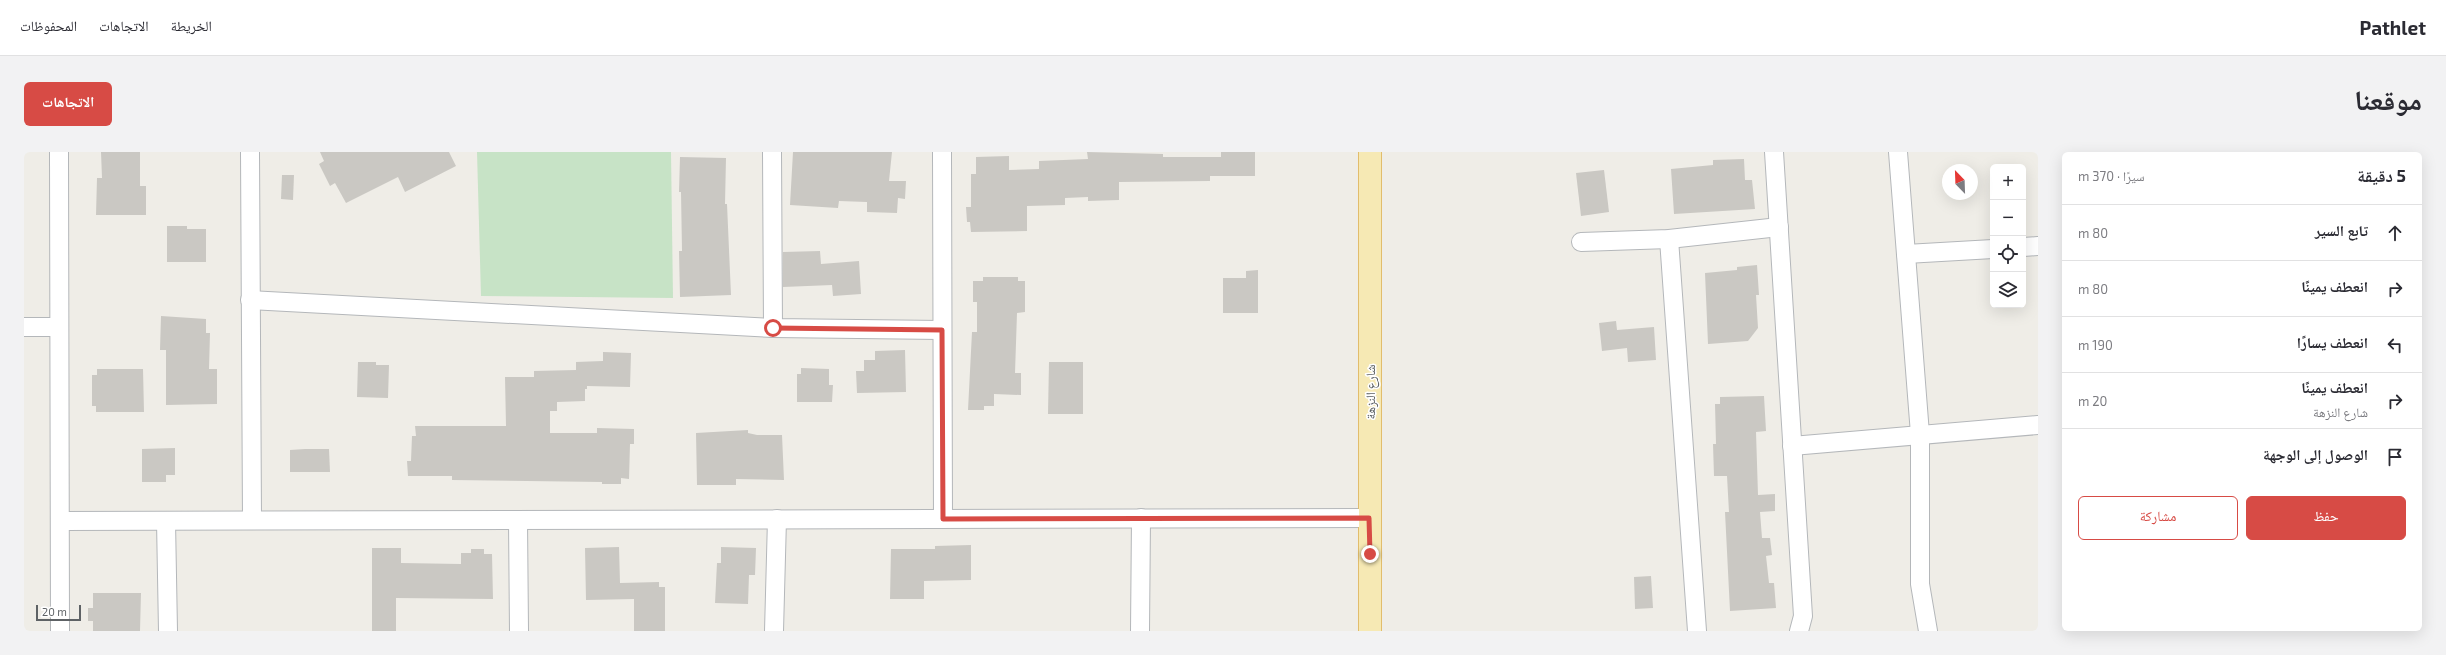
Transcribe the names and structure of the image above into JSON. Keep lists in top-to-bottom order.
{
  "streets": {
    "main road": ["شارع النزهة"]
  },
  "scale_bar": "20 m",
  "north": "top left",
  "page": {
    "header": "Pathlet",
    "nav": ["الخريطة", "الاتجاهات", "المحفوظات"],
    "title": "موقعنا",
    "buttons": [
      "الاتجاهات",
      ["حفظ", "مشاركة"]
    ],
    "heading": ["5 دقيقة", "سيرًا · 370 m"],
    "map_buttons": ["+", "−"],
    "list": [
      ["تابع السير", "80 m"],
      ["انعطف يمينًا", "80 m"],
      ["انعطف يسارًا", "190 m"],
      ["انعطف يمينًا", "شارع النزهة", "20 m"],
      "الوصول إلى الوجهة"
    ],
    "scale": "20 m"
  }
}
